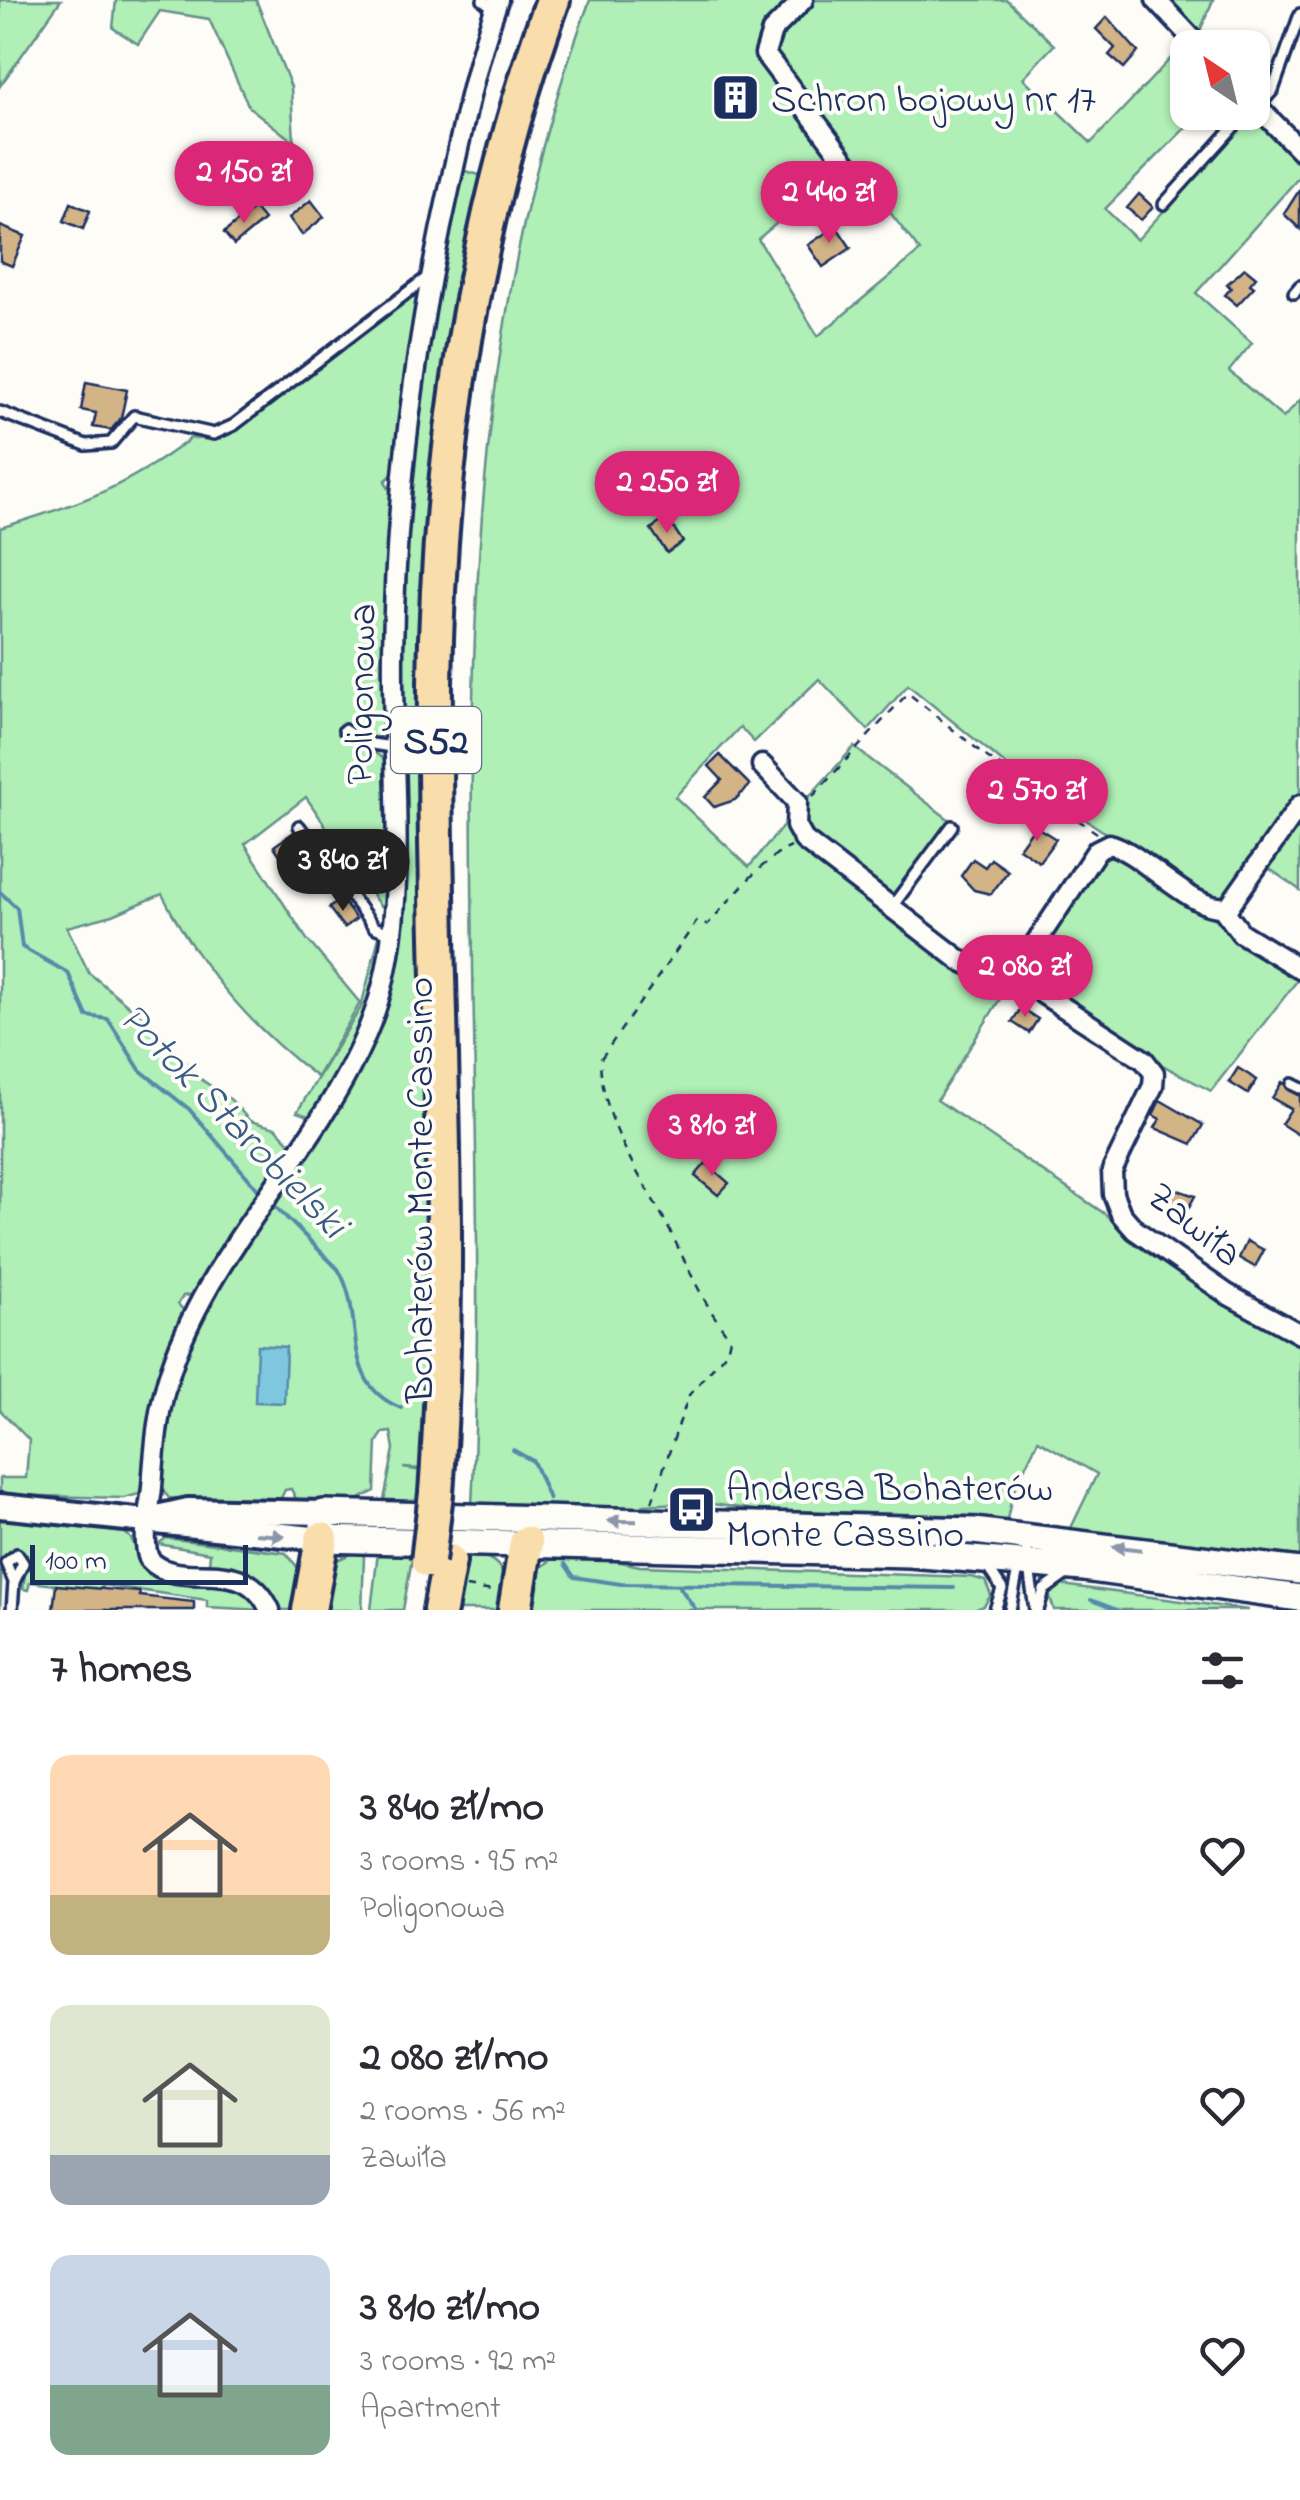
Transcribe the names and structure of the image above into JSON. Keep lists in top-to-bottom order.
{
  "streets": {
    "highway": ["S52", "Bohaterów Monte Cassino"],
    "street": ["Poligonowa", "Zawiła"]
  },
  "water": ["Potok Starobielski"],
  "places": {
    "building": ["Schron bojowy nr 17"],
    "bus stop": ["Andersa Bohaterów Monte Cassino"]
  },
  "scale_bar": "100 m",
  "north": "top left",
  "page": {
    "price": [
      "2 150 zł",
      "2 440 zł",
      "2 250 zł",
      "2 570 zł",
      "3 840 zł",
      "2 080 zł",
      "3 810 zł"
    ],
    "scale": "100 m",
    "heading": "7 homes",
    "list": [
      {
        "name": "3 840 zł/mo",
        "note": "3 rooms · 95 m² · Poligonowa"
      },
      {
        "name": "2 080 zł/mo",
        "note": "2 rooms · 56 m² · Zawiła"
      },
      {
        "name": "3 810 zł/mo",
        "note": "3 rooms · 92 m² · Apartment"
      }
    ]
  }
}
